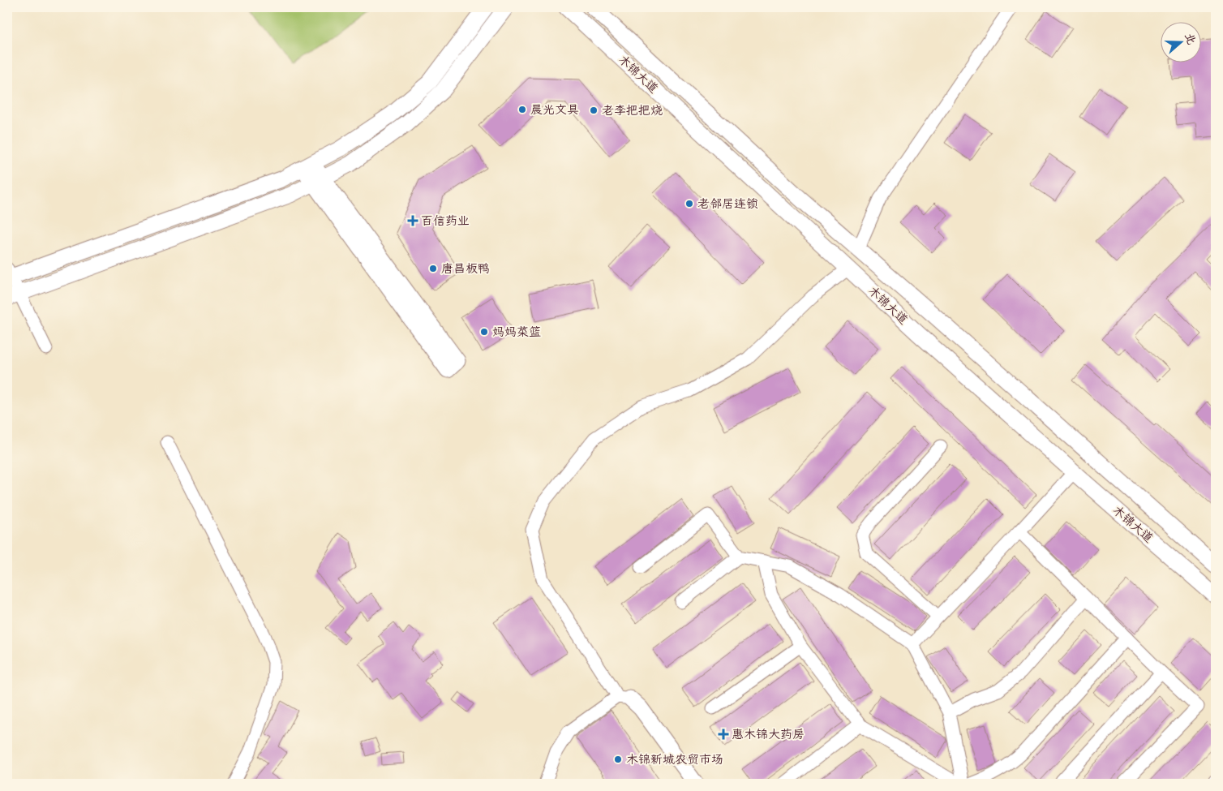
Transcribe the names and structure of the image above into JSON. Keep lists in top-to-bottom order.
{
  "streets": {
    "street": ["木锦大道"]
  },
  "places": {
    "other": [
      "晨光文具",
      "老李把把烧",
      "老邻居连锁",
      "唐昌板鸭",
      "妈妈菜篮",
      "木锦新城农贸市场"
    ],
    "health": ["百信药业", "惠木锦大药房"]
  },
  "north": "right"
}
